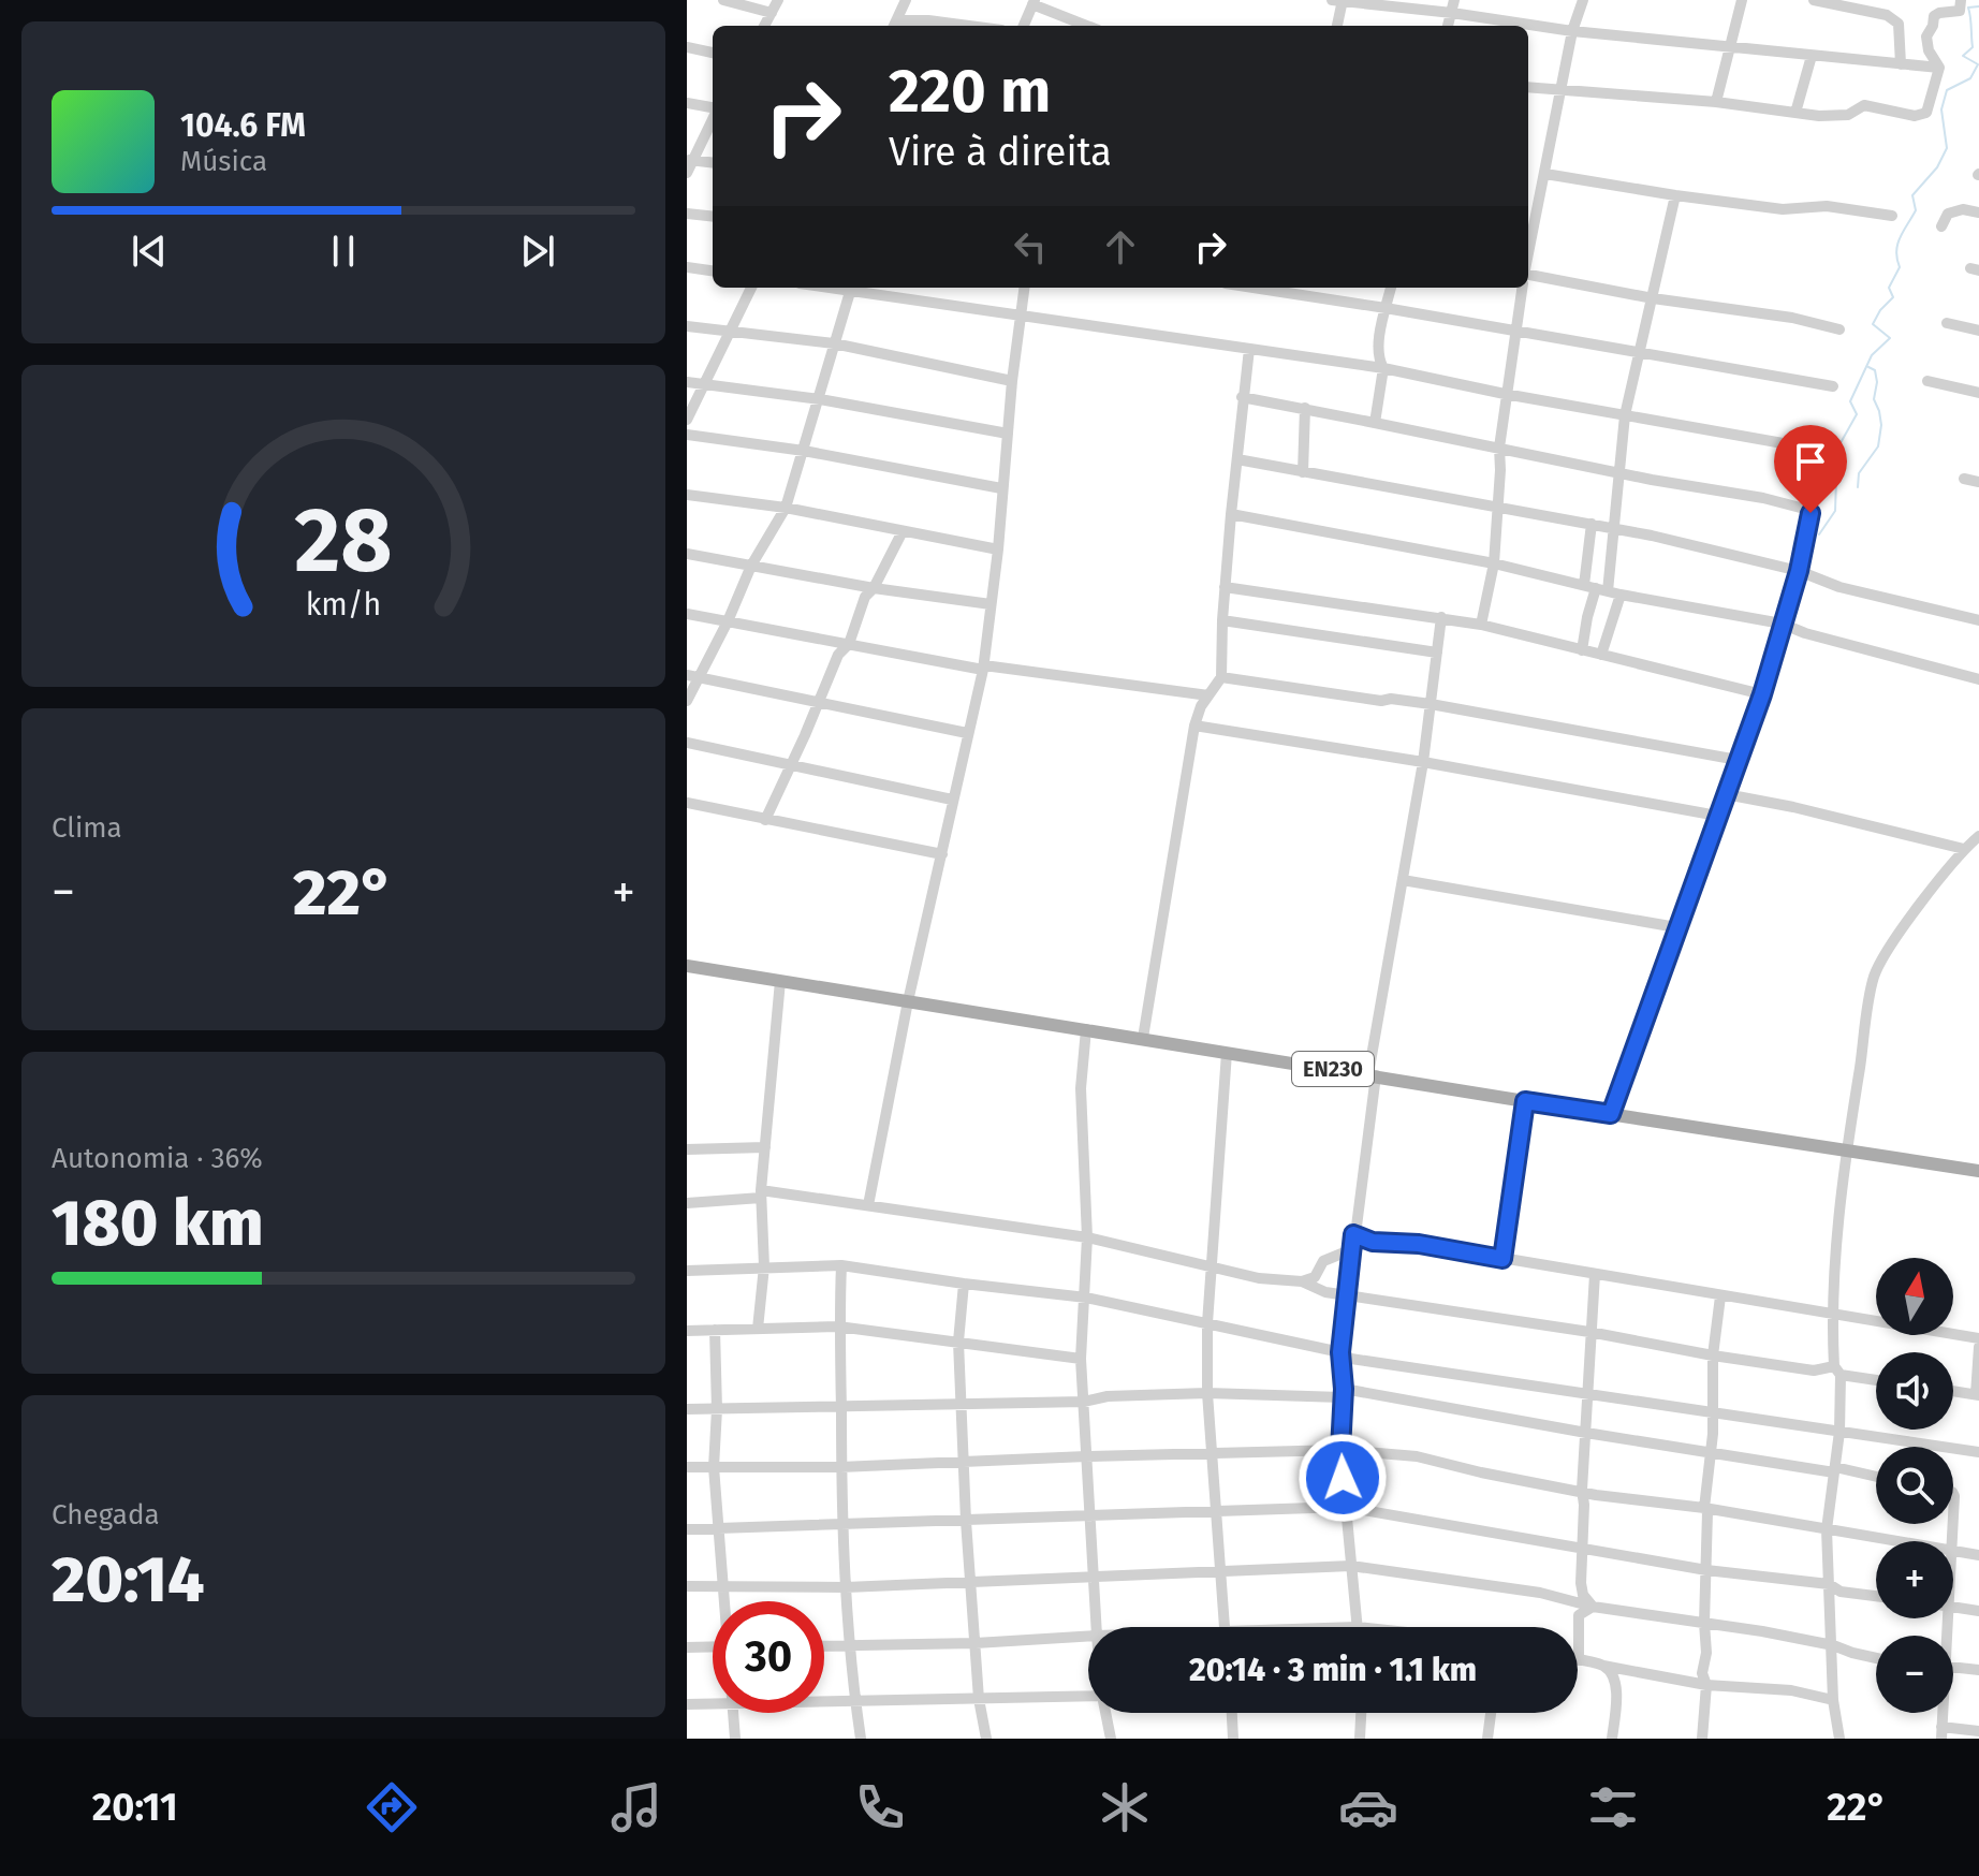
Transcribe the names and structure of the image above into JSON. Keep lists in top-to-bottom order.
{
  "streets": {
    "main road": ["EN230"]
  },
  "north": "top",
  "page": {
    "turn": ["220 m", "Vire à direita"],
    "song": ["104.6 FM", "Música"],
    "tile": [
      "Clima",
      ["Autonomia · 36%", "180 km"],
      ["Chegada", "20:14"]
    ],
    "heat": ["−", "22°", "+"],
    "map_buttons": ["+", "−"],
    "limit": "30",
    "trip": "20:14 · 3 min · 1.1 km",
    "tabs": ["20:11", "22°"],
    "gauge": ["28", "km/h"]
  }
}
